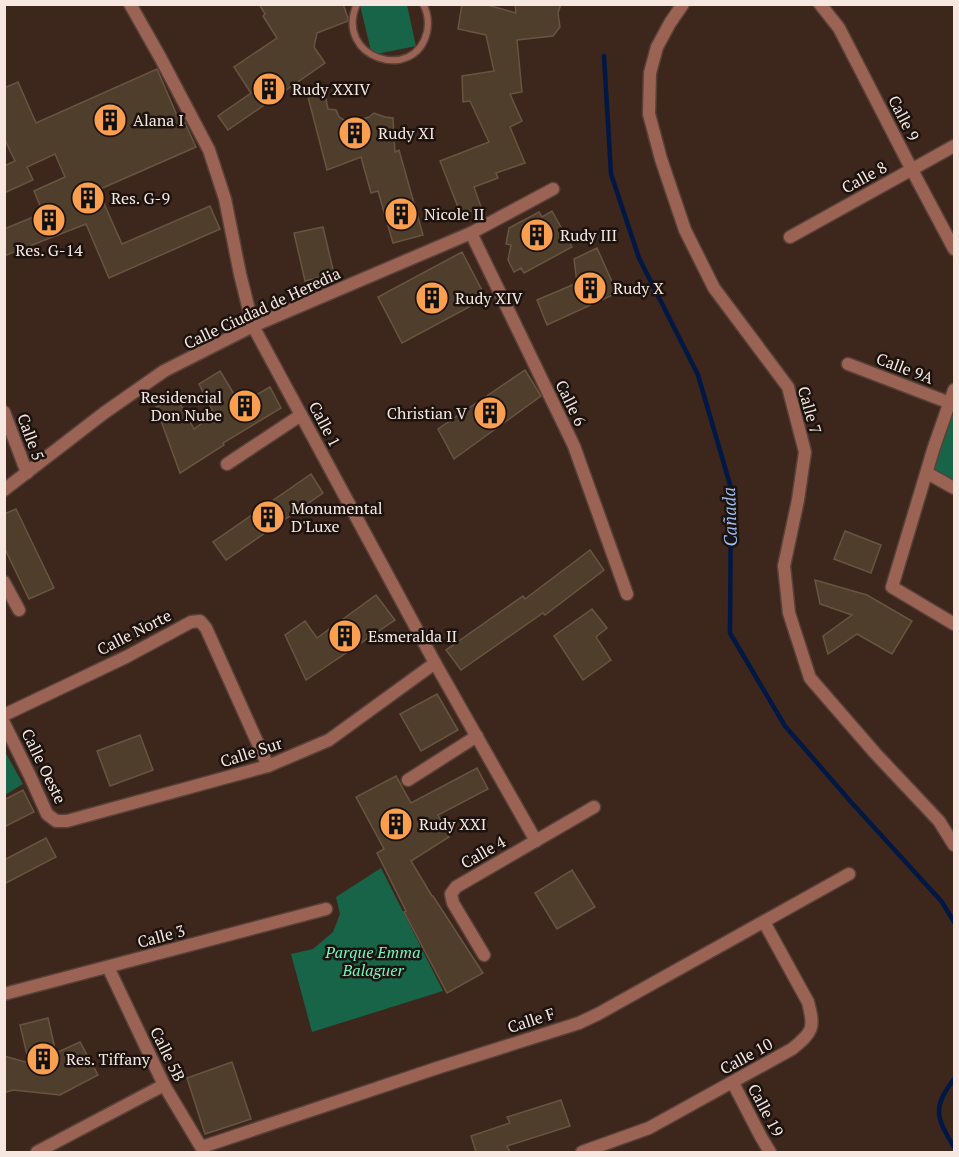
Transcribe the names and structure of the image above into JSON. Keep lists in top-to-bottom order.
{
  "streets": {
    "street": [
      "Calle 9",
      "Calle 8",
      "Calle Ciudad de Heredia",
      "Calle 9A",
      "Calle 6",
      "Calle 7",
      "Calle 1",
      "Calle 5",
      "Calle Norte",
      "Calle Sur",
      "Calle Oeste",
      "Calle 4",
      "Calle 3",
      "Calle F",
      "Calle 5B",
      "Calle 10",
      "Calle 19"
    ]
  },
  "crossings": [
    ["Calle 9", "Calle 8"],
    ["Calle Ciudad de Heredia", "Calle 6"],
    ["Calle Ciudad de Heredia", "Calle 1"],
    ["Calle Ciudad de Heredia", "Calle 5"],
    ["Calle 1", "Calle Sur"],
    ["Calle 1", "Calle 4"],
    ["Calle Norte", "Calle Sur"],
    ["Calle Sur", "Calle Oeste"],
    ["Calle 3", "Calle 5B"],
    ["Calle F", "Calle 5B"],
    ["Calle F", "Calle 10"],
    ["Calle 10", "Calle 19"]
  ],
  "water": ["Cañada"],
  "parks": ["Parque Emma Balaguer"],
  "places": {
    "building": [
      "Rudy XXIV",
      "Alana I",
      "Rudy XI",
      "Res. G-9",
      "Nicole II",
      "Res. G-14",
      "Rudy III",
      "Rudy X",
      "Rudy XIV",
      "Residencial Don Nube",
      "Christian V",
      "Monumental D'Luxe",
      "Esmeralda II",
      "Rudy XXI",
      "Res. Tiffany"
    ]
  }
}
